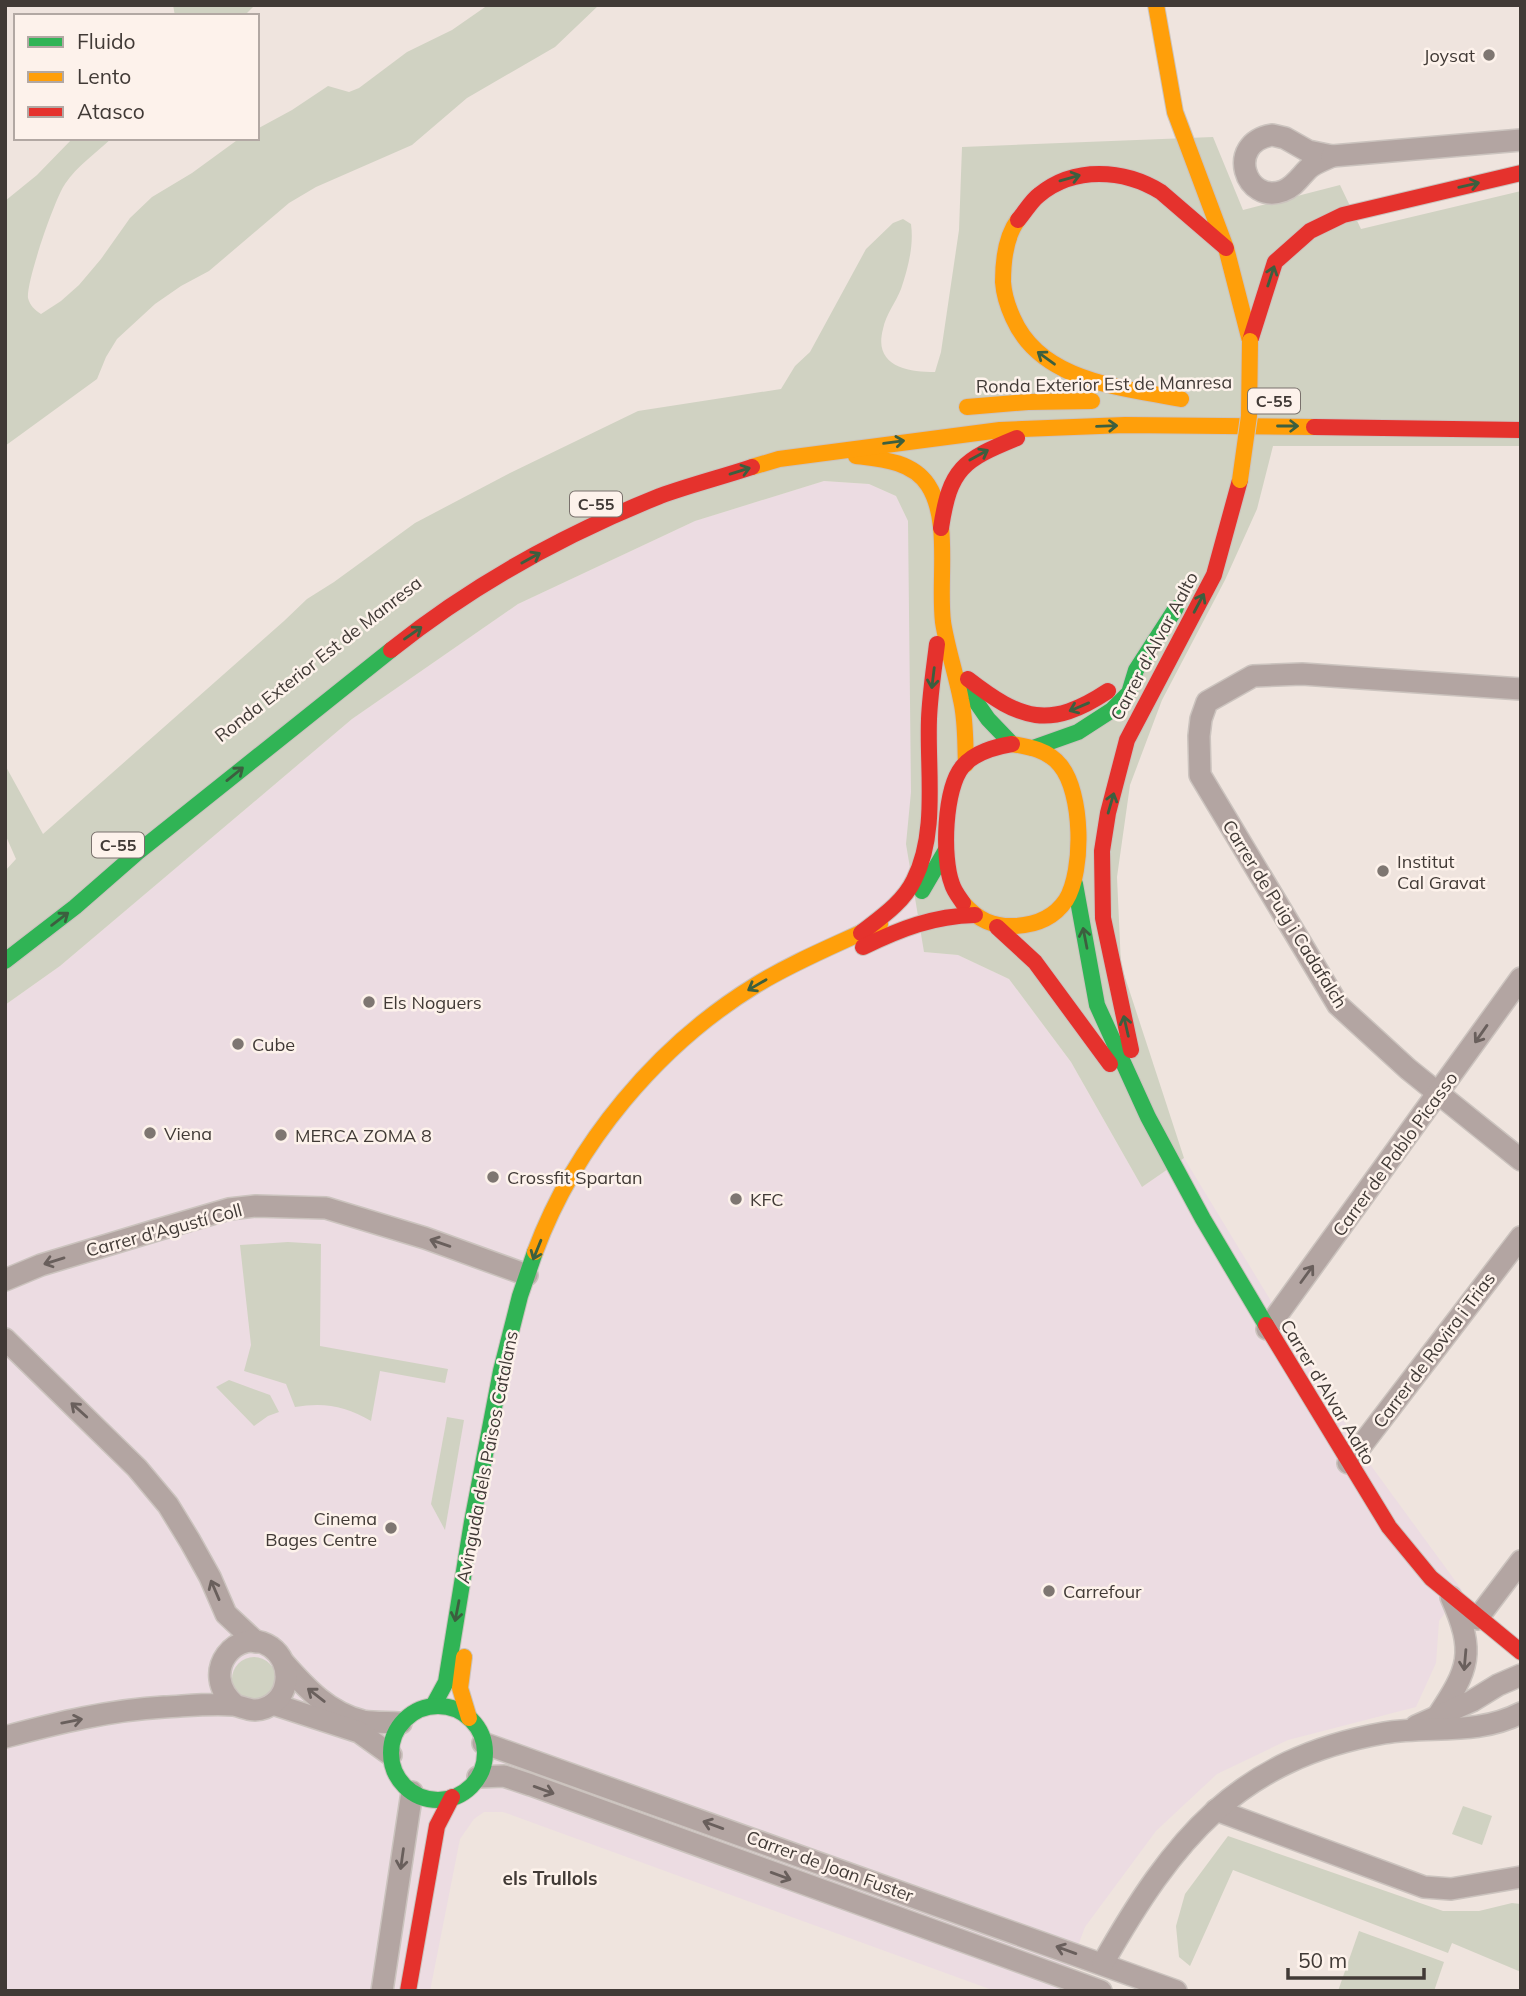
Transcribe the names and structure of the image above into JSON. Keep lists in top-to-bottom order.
{
  "streets": {
    "main road": [
      "Ronda Exterior Est de Manresa",
      "C-55",
      "Carrer d'Alvar Aalto",
      "Avinguda dels Països Catalans"
    ],
    "street": [
      "Carrer de Puig i Cadafalch",
      "Carrer de Pablo Picasso",
      "Carrer d'Agustí Coll",
      "Carrer de Rovira i Trias",
      "Carrer de Joan Fuster"
    ]
  },
  "crossings": [
    ["Ronda Exterior Est de Manresa", "C-55"],
    ["Ronda Exterior Est de Manresa", "Carrer d'Alvar Aalto"],
    ["Carrer d'Alvar Aalto", "Carrer de Pablo Picasso"],
    ["Carrer d'Alvar Aalto", "Carrer de Rovira i Trias"],
    ["Carrer d'Alvar Aalto", "Avinguda dels Països Catalans"],
    ["Carrer de Puig i Cadafalch", "Carrer de Pablo Picasso"],
    ["Carrer d'Agustí Coll", "Avinguda dels Països Catalans"],
    ["Avinguda dels Països Catalans", "Carrer de Joan Fuster"]
  ],
  "one_way": ["Carrer d'Agustí Coll"],
  "districts": ["els Trullols"],
  "places": [
    "Joysat",
    "Institut Cal Gravat",
    "Els Noguers",
    "Cube",
    "Viena",
    "MERCA ZOMA 8",
    "Crossfit Spartan",
    "KFC",
    "Cinema Bages Centre",
    "Carrefour"
  ],
  "legend": ["Fluido", "Lento", "Atasco"],
  "scale_bar": "50 m"
}
